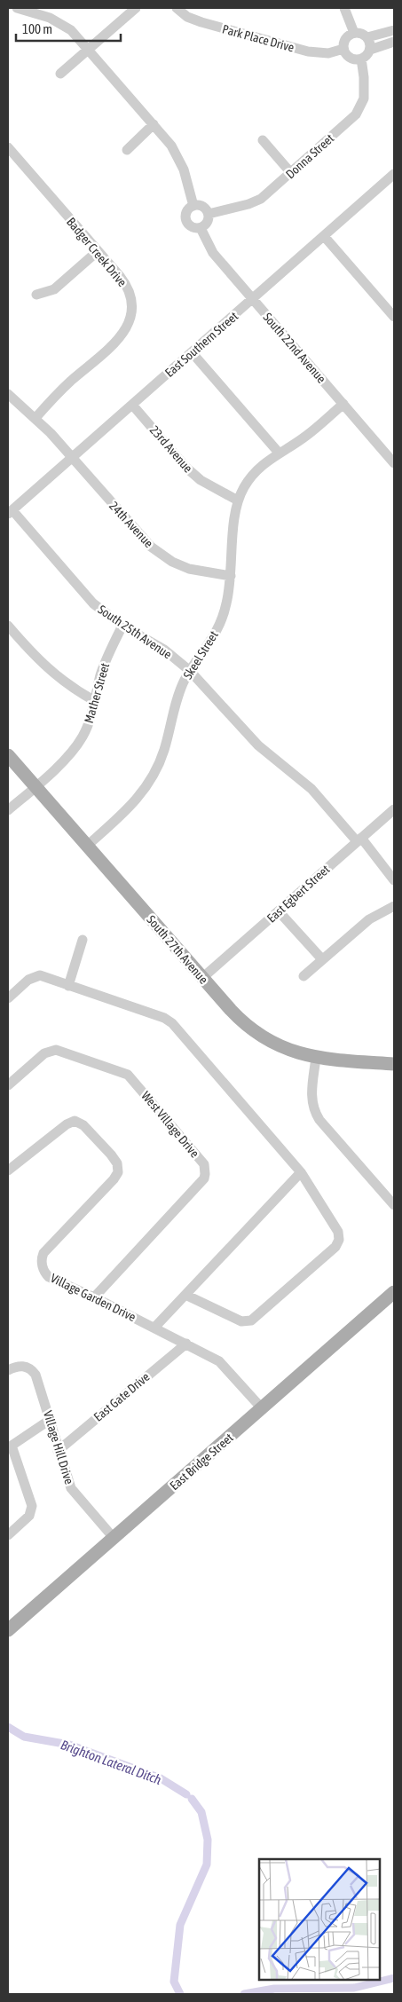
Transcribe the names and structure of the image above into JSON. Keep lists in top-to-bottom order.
{
  "streets": {
    "main road": ["South 27th Avenue", "East Bridge Street"],
    "street": [
      "Park Place Drive",
      "Donna Street",
      "Badger Creek Drive",
      "East Southern Street",
      "South 22nd Avenue",
      "23rd Avenue",
      "24th Avenue",
      "South 25th Avenue",
      "Skeel Street",
      "Mather Street",
      "East Egbert Street",
      "West Village Drive",
      "Village Garden Drive",
      "East Gate Drive",
      "Village Hill Drive"
    ]
  },
  "crossings": [
    ["Park Place Drive", "Donna Street"],
    ["Donna Street", "South 22nd Avenue"],
    ["Badger Creek Drive", "24th Avenue"],
    ["East Southern Street", "South 22nd Avenue"],
    ["East Southern Street", "23rd Avenue"],
    ["East Southern Street", "24th Avenue"],
    ["East Southern Street", "South 25th Avenue"],
    ["South 22nd Avenue", "Skeel Street"],
    ["23rd Avenue", "Skeel Street"],
    ["24th Avenue", "Skeel Street"],
    ["South 25th Avenue", "Skeel Street"],
    ["South 25th Avenue", "Mather Street"],
    ["South 25th Avenue", "East Egbert Street"],
    ["Skeel Street", "South 27th Avenue"],
    ["Mather Street", "South 27th Avenue"],
    ["East Egbert Street", "South 27th Avenue"],
    ["West Village Drive", "Village Garden Drive"],
    ["Village Garden Drive", "East Gate Drive"],
    ["Village Garden Drive", "East Bridge Street"],
    ["East Gate Drive", "Village Hill Drive"],
    ["Village Hill Drive", "East Bridge Street"]
  ],
  "water": ["Brighton Lateral Ditch"],
  "scale_bar": "100 m"
}
